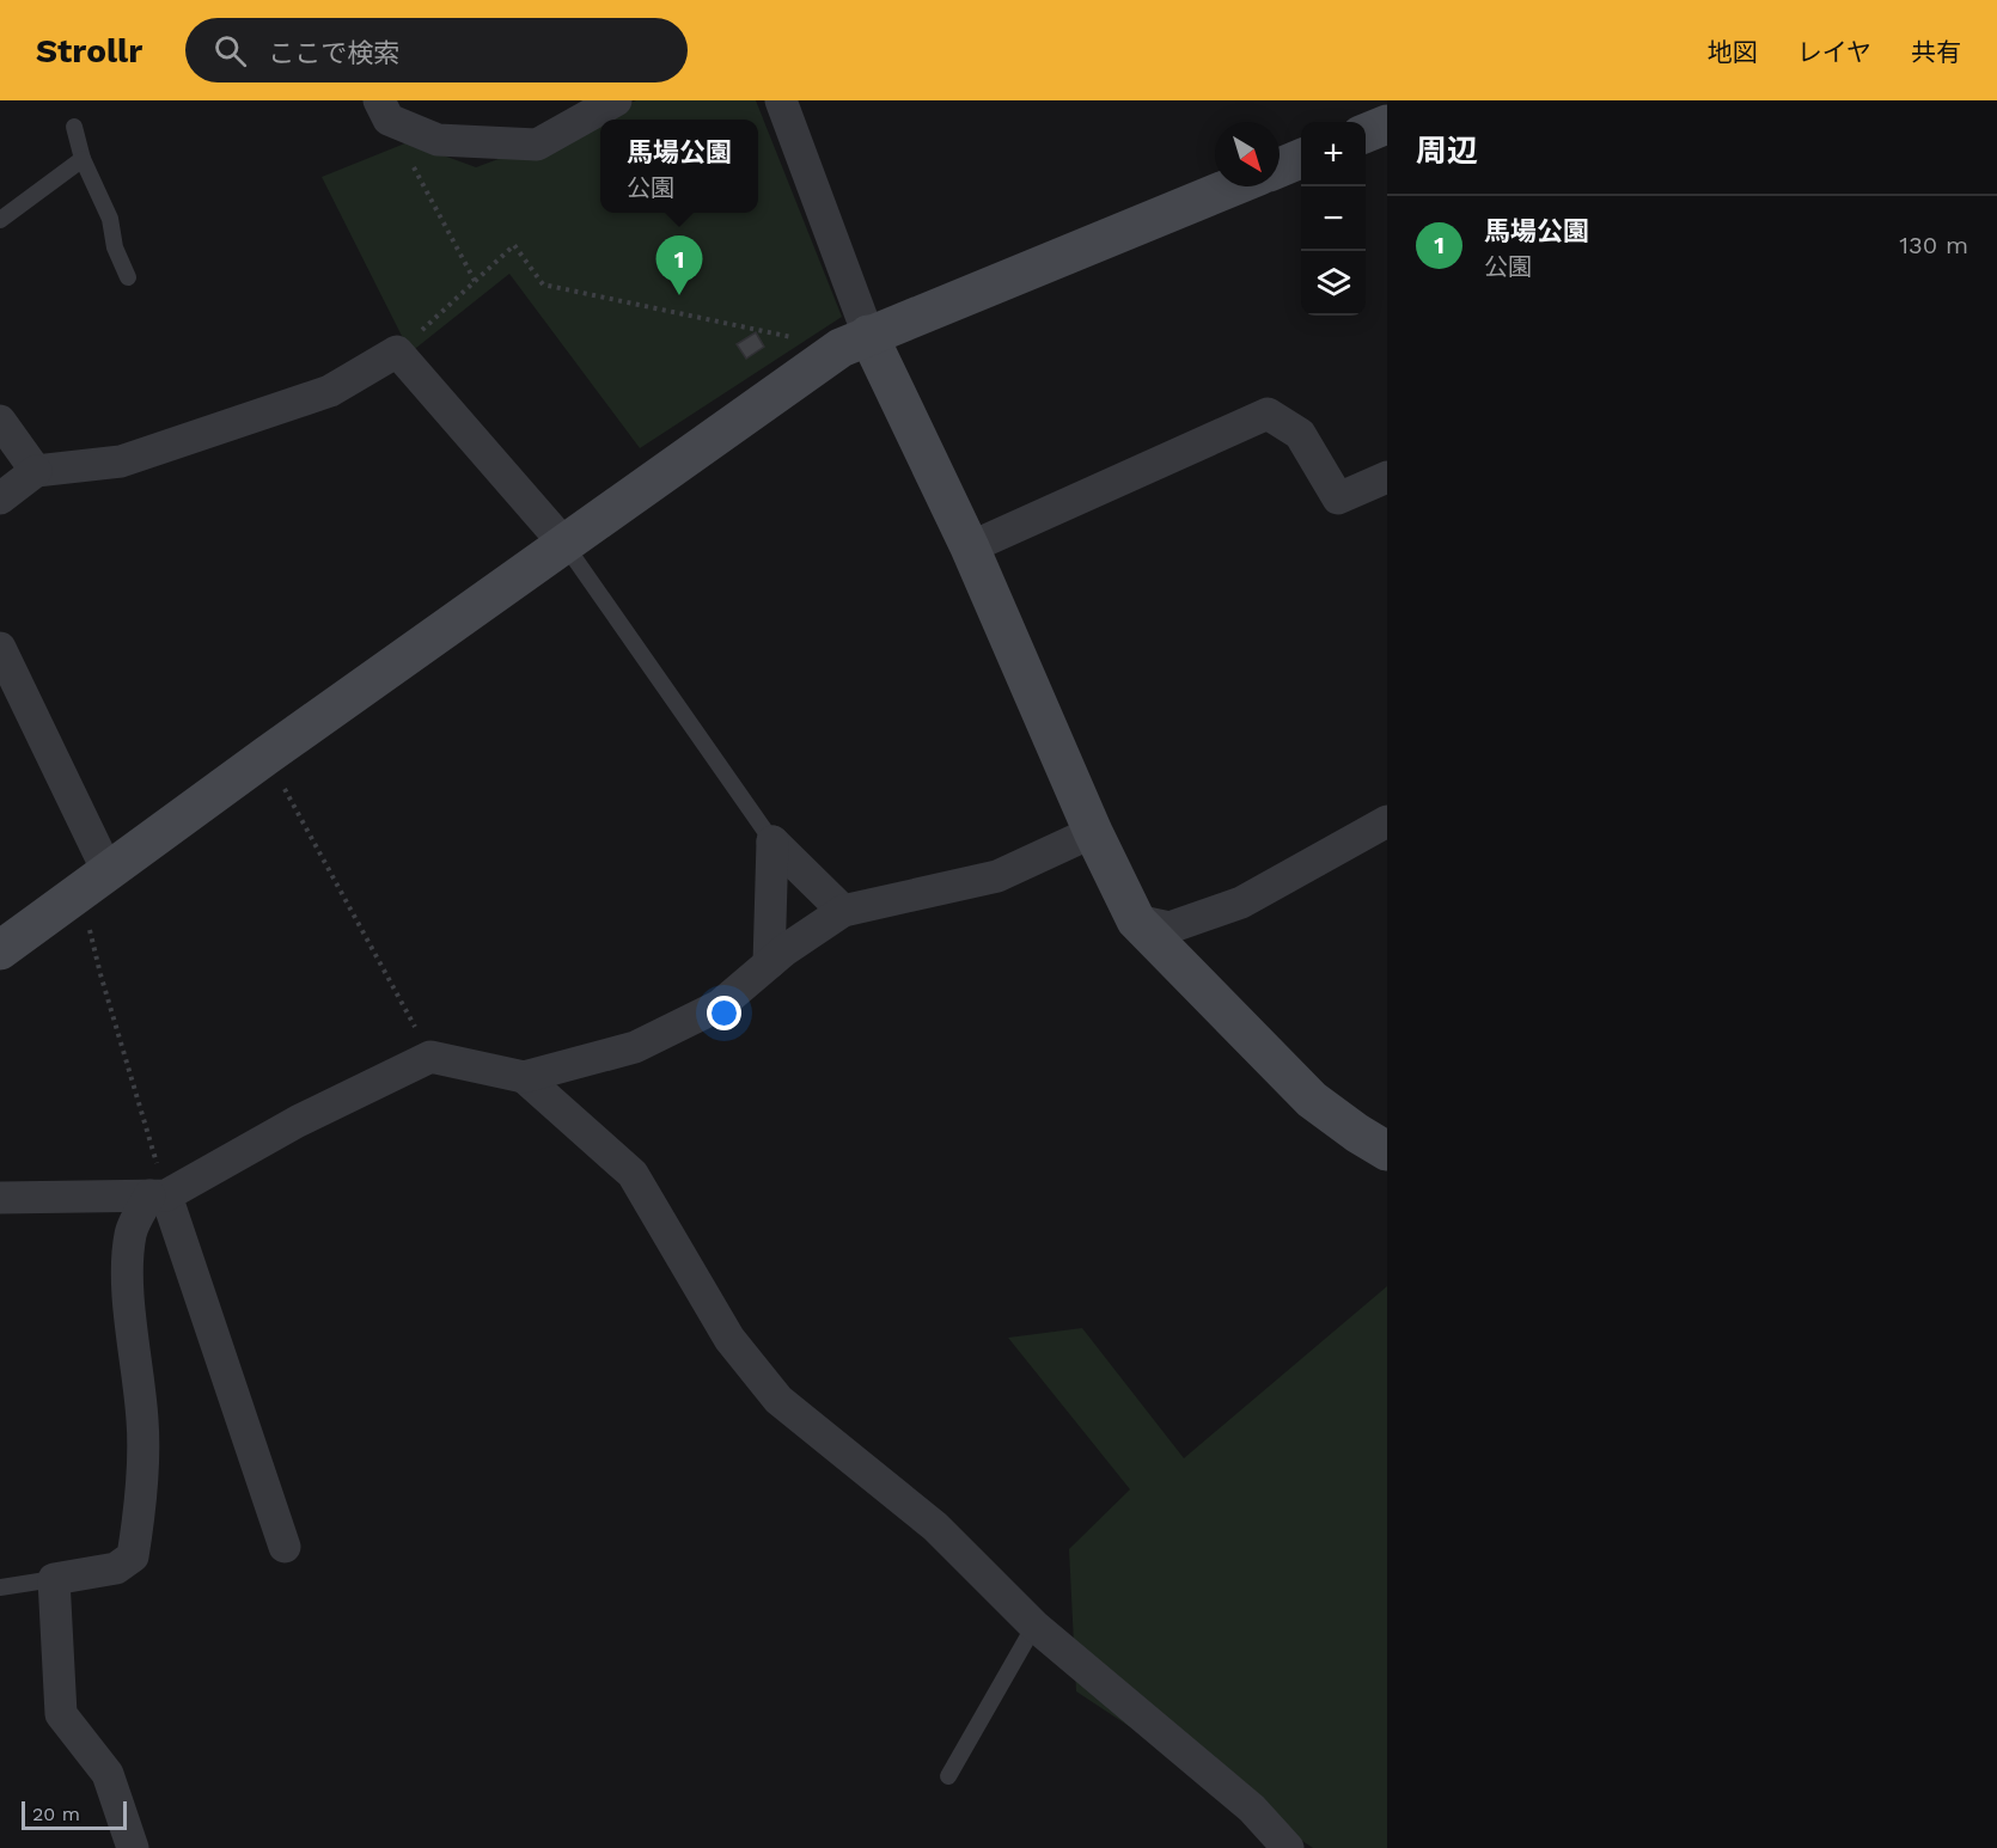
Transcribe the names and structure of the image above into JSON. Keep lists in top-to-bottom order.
{
  "scale_bar": "20 m",
  "north": "bottom right",
  "page": {
    "header": "Strollr",
    "search": "ここで検索",
    "nav": ["地図", "レイヤ", "共有"],
    "heading": "周辺",
    "popup": ["馬場公園", "公園"],
    "map_buttons": ["+", "−"],
    "list": [
      {
        "mark": "1",
        "name": "馬場公園",
        "note": "公園",
        "value": "130 m"
      }
    ],
    "pins": "1",
    "scale": "20 m"
  }
}
